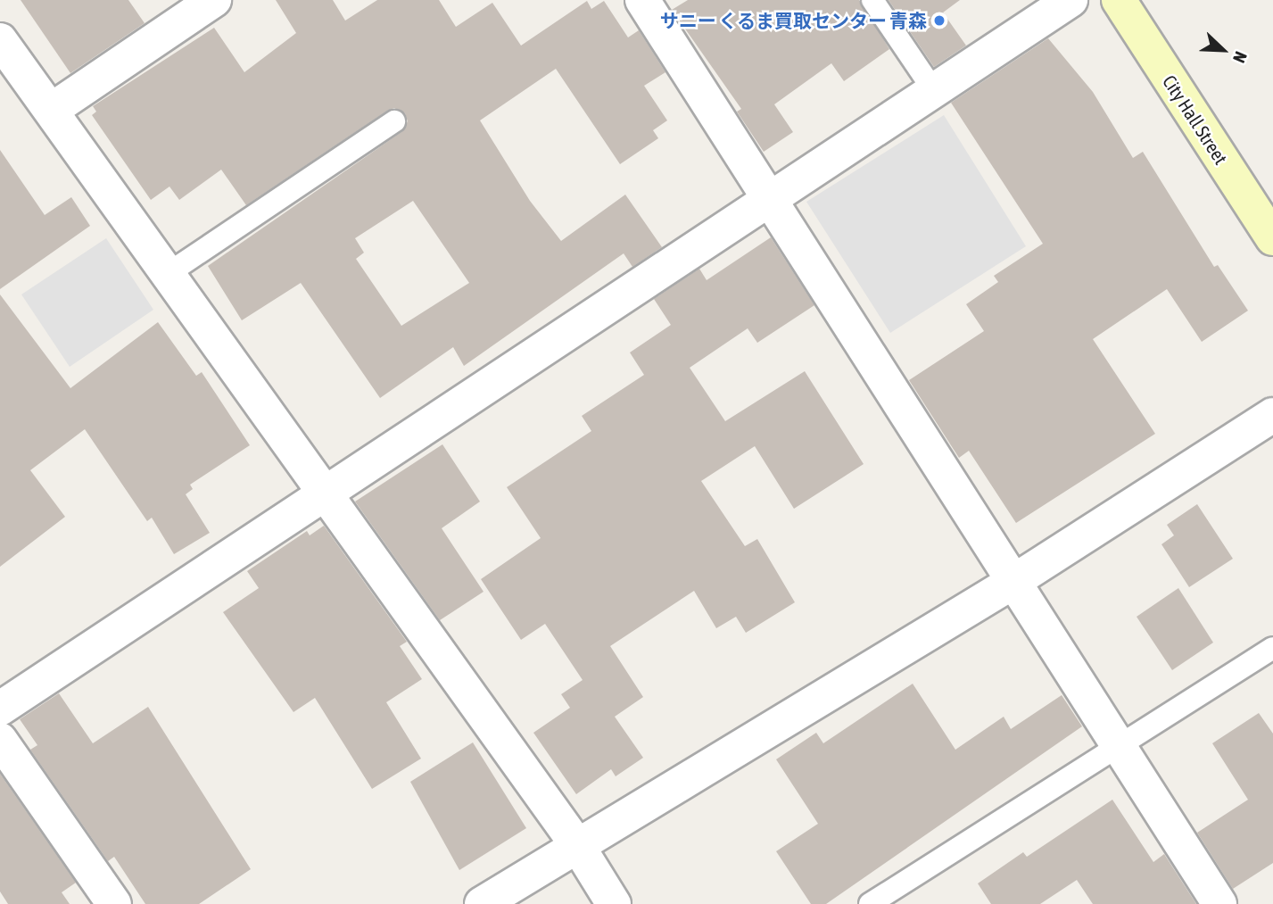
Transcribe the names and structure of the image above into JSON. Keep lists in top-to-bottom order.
{
  "streets": {
    "street": ["City Hall Street"]
  },
  "places": ["サニー くるま買取センター 青森"],
  "north": "bottom right"
}
